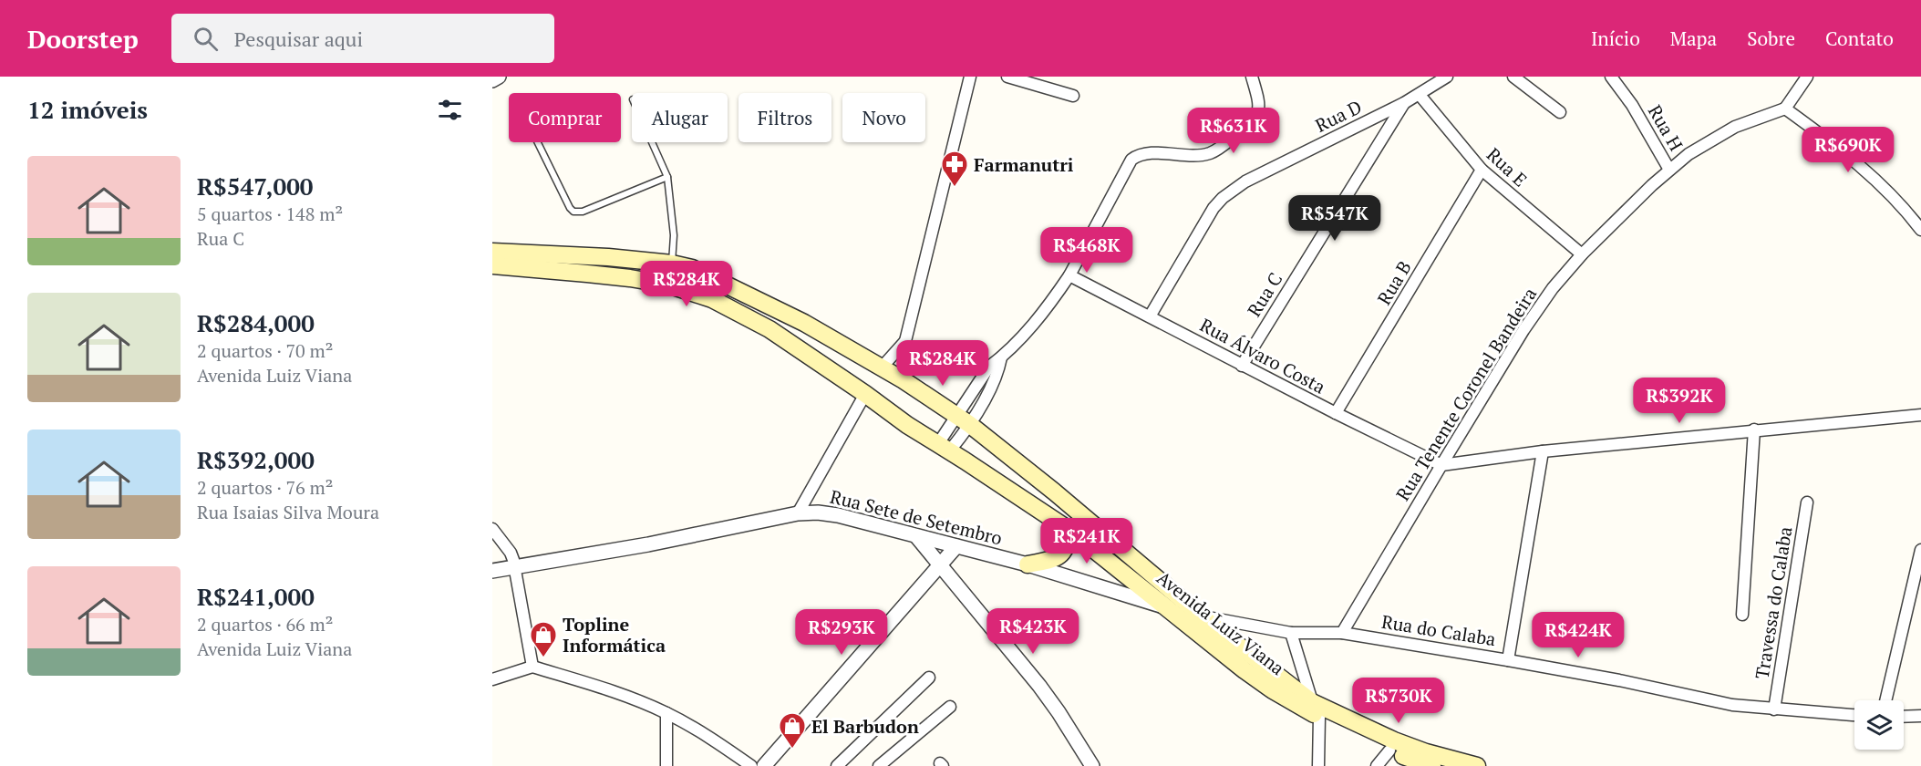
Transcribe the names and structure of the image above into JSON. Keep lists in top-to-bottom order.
{
  "streets": {
    "main road": ["Avenida Luiz Viana"],
    "street": [
      "Rua D",
      "Rua H",
      "Rua E",
      "Rua B",
      "Rua C",
      "Rua Álvaro Costa",
      "Rua Tenente Coronel Bandeira",
      "Rua Sete de Setembro",
      "Travessa do Calaba",
      "Rua do Calaba"
    ]
  },
  "crossings": [
    ["Rua D", "Rua E"],
    ["Rua D", "Rua C"],
    ["Rua D", "Rua Álvaro Costa"],
    ["Rua H", "Rua Tenente Coronel Bandeira"],
    ["Rua E", "Rua B"],
    ["Rua E", "Rua Tenente Coronel Bandeira"],
    ["Rua B", "Rua Álvaro Costa"],
    ["Rua C", "Rua Álvaro Costa"],
    ["Rua Álvaro Costa", "Rua Tenente Coronel Bandeira"],
    ["Rua Tenente Coronel Bandeira", "Rua do Calaba"],
    ["Rua Sete de Setembro", "Avenida Luiz Viana"],
    ["Travessa do Calaba", "Rua do Calaba"],
    ["Avenida Luiz Viana", "Rua do Calaba"]
  ],
  "places": {
    "pharmacy": ["Farmanutri"],
    "shop": ["Topline Informática", "El Barbudon"]
  },
  "page": {
    "header": "Doorstep",
    "search": "Pesquisar aqui",
    "nav": [
      "Início",
      "Mapa",
      "Sobre",
      "Contato"
    ],
    "heading": "12 imóveis",
    "chip": [
      "Comprar",
      "Alugar",
      "Filtros",
      "Novo"
    ],
    "price": [
      "R$631K",
      "R$690K",
      "R$547K",
      "R$468K",
      "R$284K",
      "R$284K",
      "R$392K",
      "R$241K",
      "R$423K",
      "R$293K",
      "R$424K",
      "R$730K"
    ],
    "list": [
      {
        "name": "R$547,000",
        "note": "5 quartos · 148 m² · Rua C"
      },
      {
        "name": "R$284,000",
        "note": "2 quartos · 70 m² · Avenida Luiz Viana"
      },
      {
        "name": "R$392,000",
        "note": "2 quartos · 76 m² · Rua Isaias Silva Moura"
      },
      {
        "name": "R$241,000",
        "note": "2 quartos · 66 m² · Avenida Luiz Viana"
      }
    ]
  }
}
